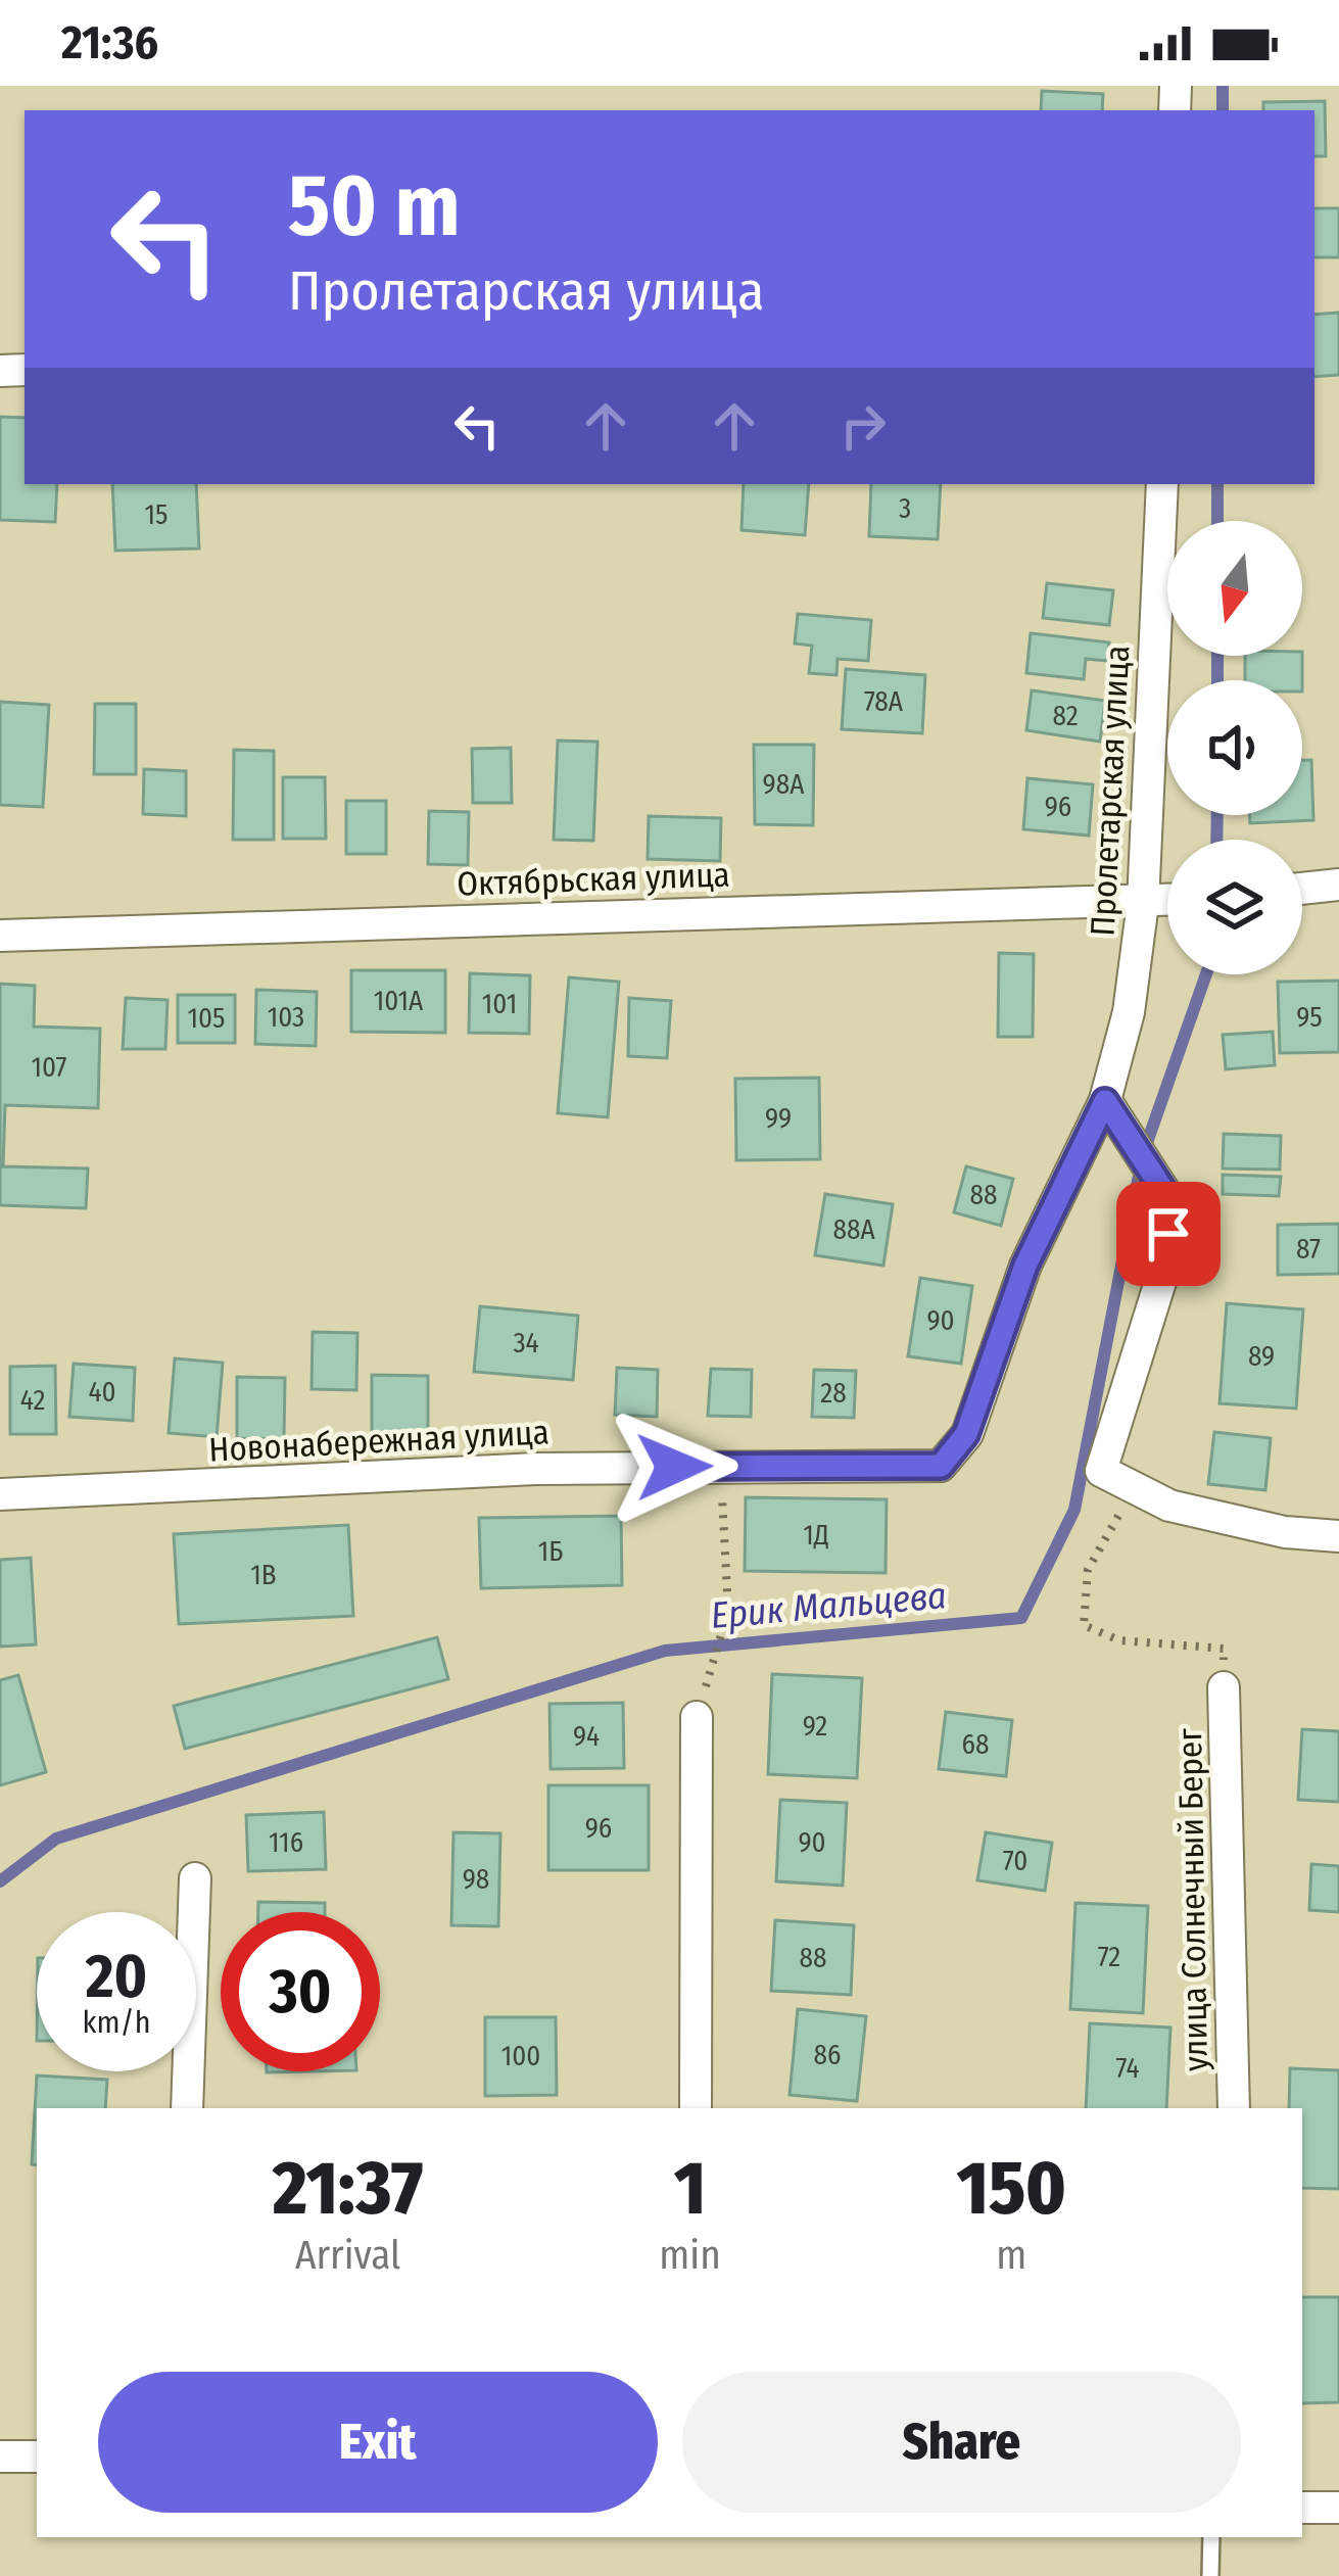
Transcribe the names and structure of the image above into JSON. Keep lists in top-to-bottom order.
{
  "streets": {
    "street": [
      "Пролетарская улица",
      "Октябрьская улица",
      "Новонабережная улица",
      "улица Солнечный Берег"
    ]
  },
  "crossings": [
    ["Пролетарская улица", "Октябрьская улица"],
    ["Пролетарская улица", "Новонабережная улица"]
  ],
  "water": ["Ерик Мальцева"],
  "house_numbers": [
    "3",
    "15",
    "78А",
    "82",
    "98А",
    "96",
    "101А",
    "101",
    "103",
    "95",
    "105",
    "107",
    "99",
    "88",
    "88А",
    "87",
    "90",
    "34",
    "89",
    "40",
    "28",
    "42",
    "1Д",
    "1Б",
    "1В",
    "92",
    "94",
    "68",
    "96",
    "116",
    "90",
    "70",
    "98",
    "72",
    "88",
    "86",
    "100",
    "74"
  ],
  "north": "bottom",
  "page": {
    "status": "21:36",
    "turn": ["50 m", "Пролетарская улица"],
    "speed": "20 km/h",
    "limit": "30",
    "eta": [
      "21:37",
      "Arrival",
      "1",
      "min",
      "150",
      "m"
    ],
    "buttons": ["Exit", "Share"]
  }
}
